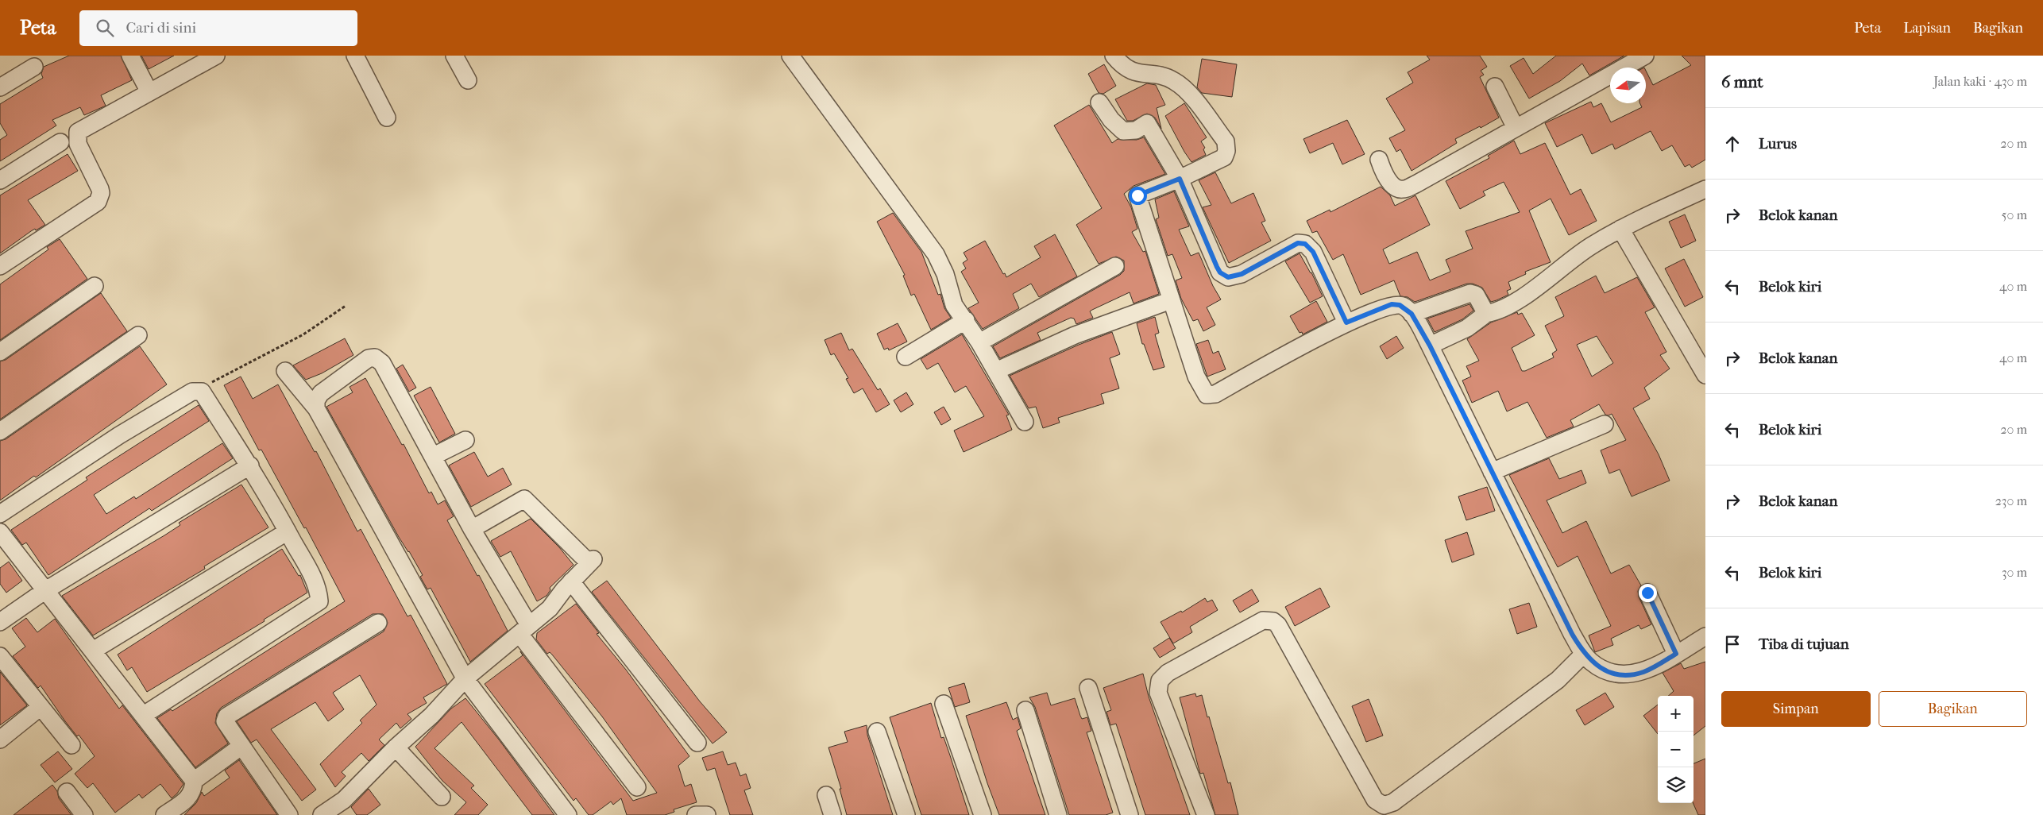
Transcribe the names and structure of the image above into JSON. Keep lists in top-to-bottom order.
{
  "north": "left",
  "page": {
    "header": "Peta",
    "search": "Cari di sini",
    "nav": ["Peta", "Lapisan", "Bagikan"],
    "heading": ["6 mnt", "Jalan kaki · 430 m"],
    "list": [
      ["Lurus", "20 m"],
      ["Belok kanan", "50 m"],
      ["Belok kiri", "40 m"],
      ["Belok kanan", "40 m"],
      ["Belok kiri", "20 m"],
      ["Belok kanan", "230 m"],
      ["Belok kiri", "30 m"],
      "Tiba di tujuan"
    ],
    "buttons": ["Simpan", "Bagikan"],
    "map_buttons": ["+", "−"]
  }
}
